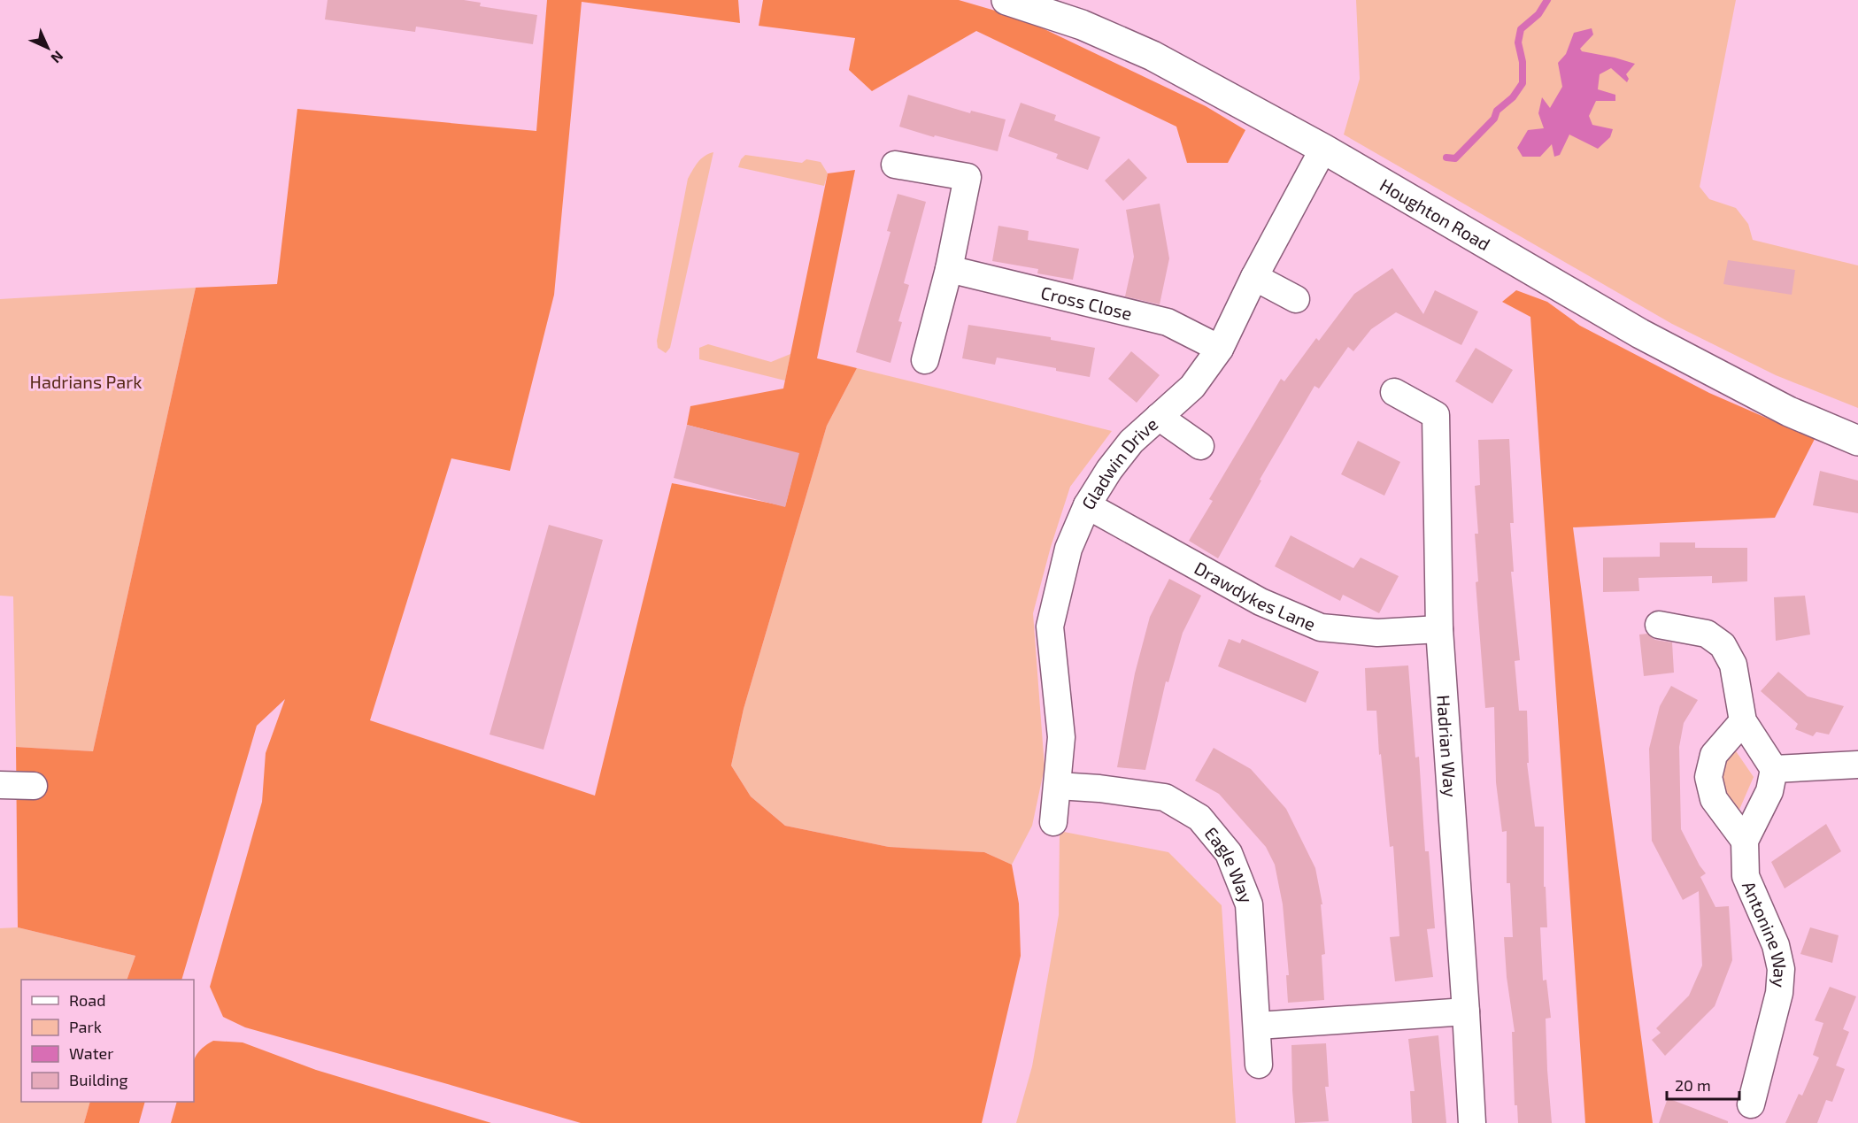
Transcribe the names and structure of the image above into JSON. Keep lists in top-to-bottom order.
{
  "streets": {
    "street": [
      "Houghton Road",
      "Cross Close",
      "Gladwin Drive",
      "Drawdykes Lane",
      "Hadrian Way",
      "Eagle Way",
      "Antonine Way"
    ]
  },
  "crossings": [
    ["Houghton Road", "Gladwin Drive"],
    ["Cross Close", "Gladwin Drive"],
    ["Gladwin Drive", "Drawdykes Lane"],
    ["Gladwin Drive", "Eagle Way"],
    ["Drawdykes Lane", "Hadrian Way"]
  ],
  "parks": ["Hadrians Park"],
  "legend": [
    "Road",
    "Park",
    "Water",
    "Building"
  ],
  "scale_bar": "20 m",
  "north": "bottom right"
}
